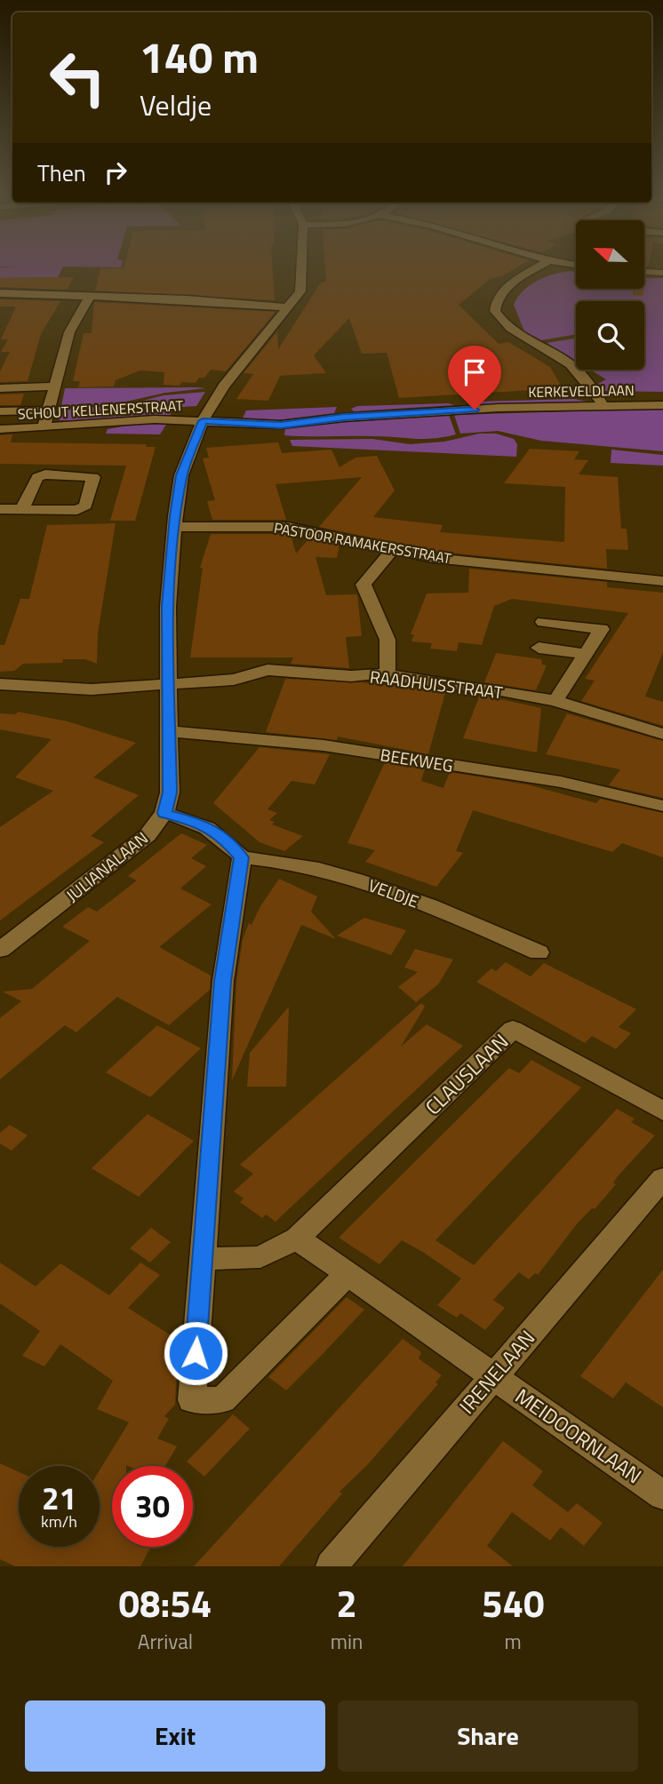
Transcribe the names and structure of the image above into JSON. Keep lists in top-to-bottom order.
{
  "streets": {
    "street": [
      "KERKEVELDLAAN",
      "SCHOUT KELLENERSTRAAT",
      "PASTOOR RAMAKERSSTRAAT",
      "RAADHUISSTRAAT",
      "BEEKWEG",
      "JULIANALAAN",
      "VELDJE",
      "CLAUSLAAN",
      "IRENELAAN",
      "MEIDOORNLAAN"
    ]
  },
  "crossings": [
    ["KERKEVELDLAAN", "SCHOUT KELLENERSTRAAT"],
    ["KERKEVELDLAAN", "JULIANALAAN"],
    ["SCHOUT KELLENERSTRAAT", "JULIANALAAN"],
    ["PASTOOR RAMAKERSSTRAAT", "JULIANALAAN"],
    ["RAADHUISSTRAAT", "JULIANALAAN"],
    ["BEEKWEG", "JULIANALAAN"],
    ["IRENELAAN", "MEIDOORNLAAN"]
  ],
  "north": "left",
  "page": {
    "turn": ["140 m", "Veldje"],
    "then": "Then",
    "speed": "21 km/h",
    "limit": "30",
    "eta": [
      "08:54",
      "Arrival",
      "2",
      "min",
      "540",
      "m"
    ],
    "buttons": ["Exit", "Share"]
  }
}
